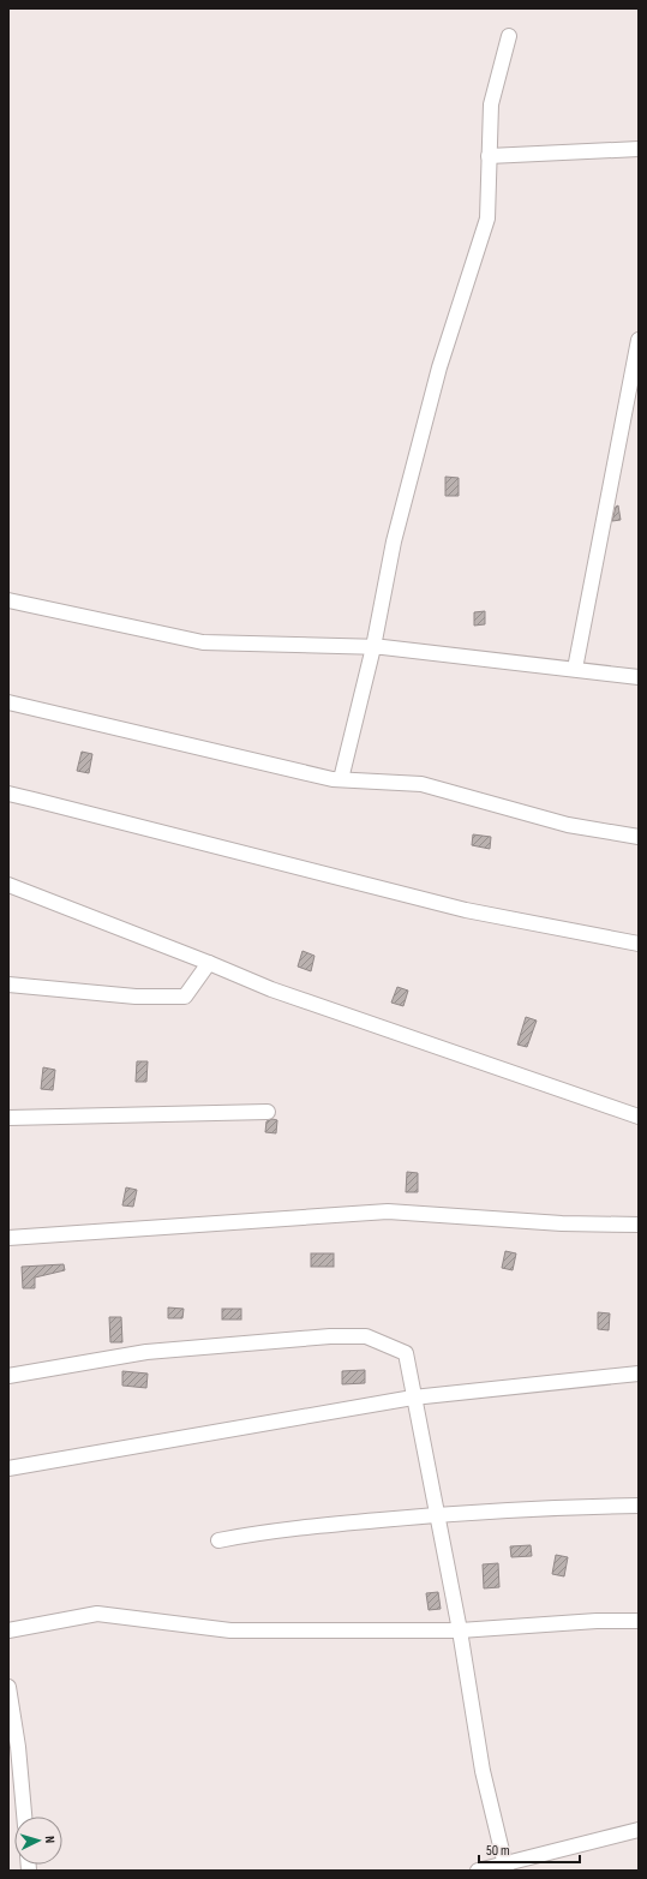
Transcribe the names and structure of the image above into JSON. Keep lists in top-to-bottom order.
{
  "scale_bar": "50 m",
  "north": "right"
}
